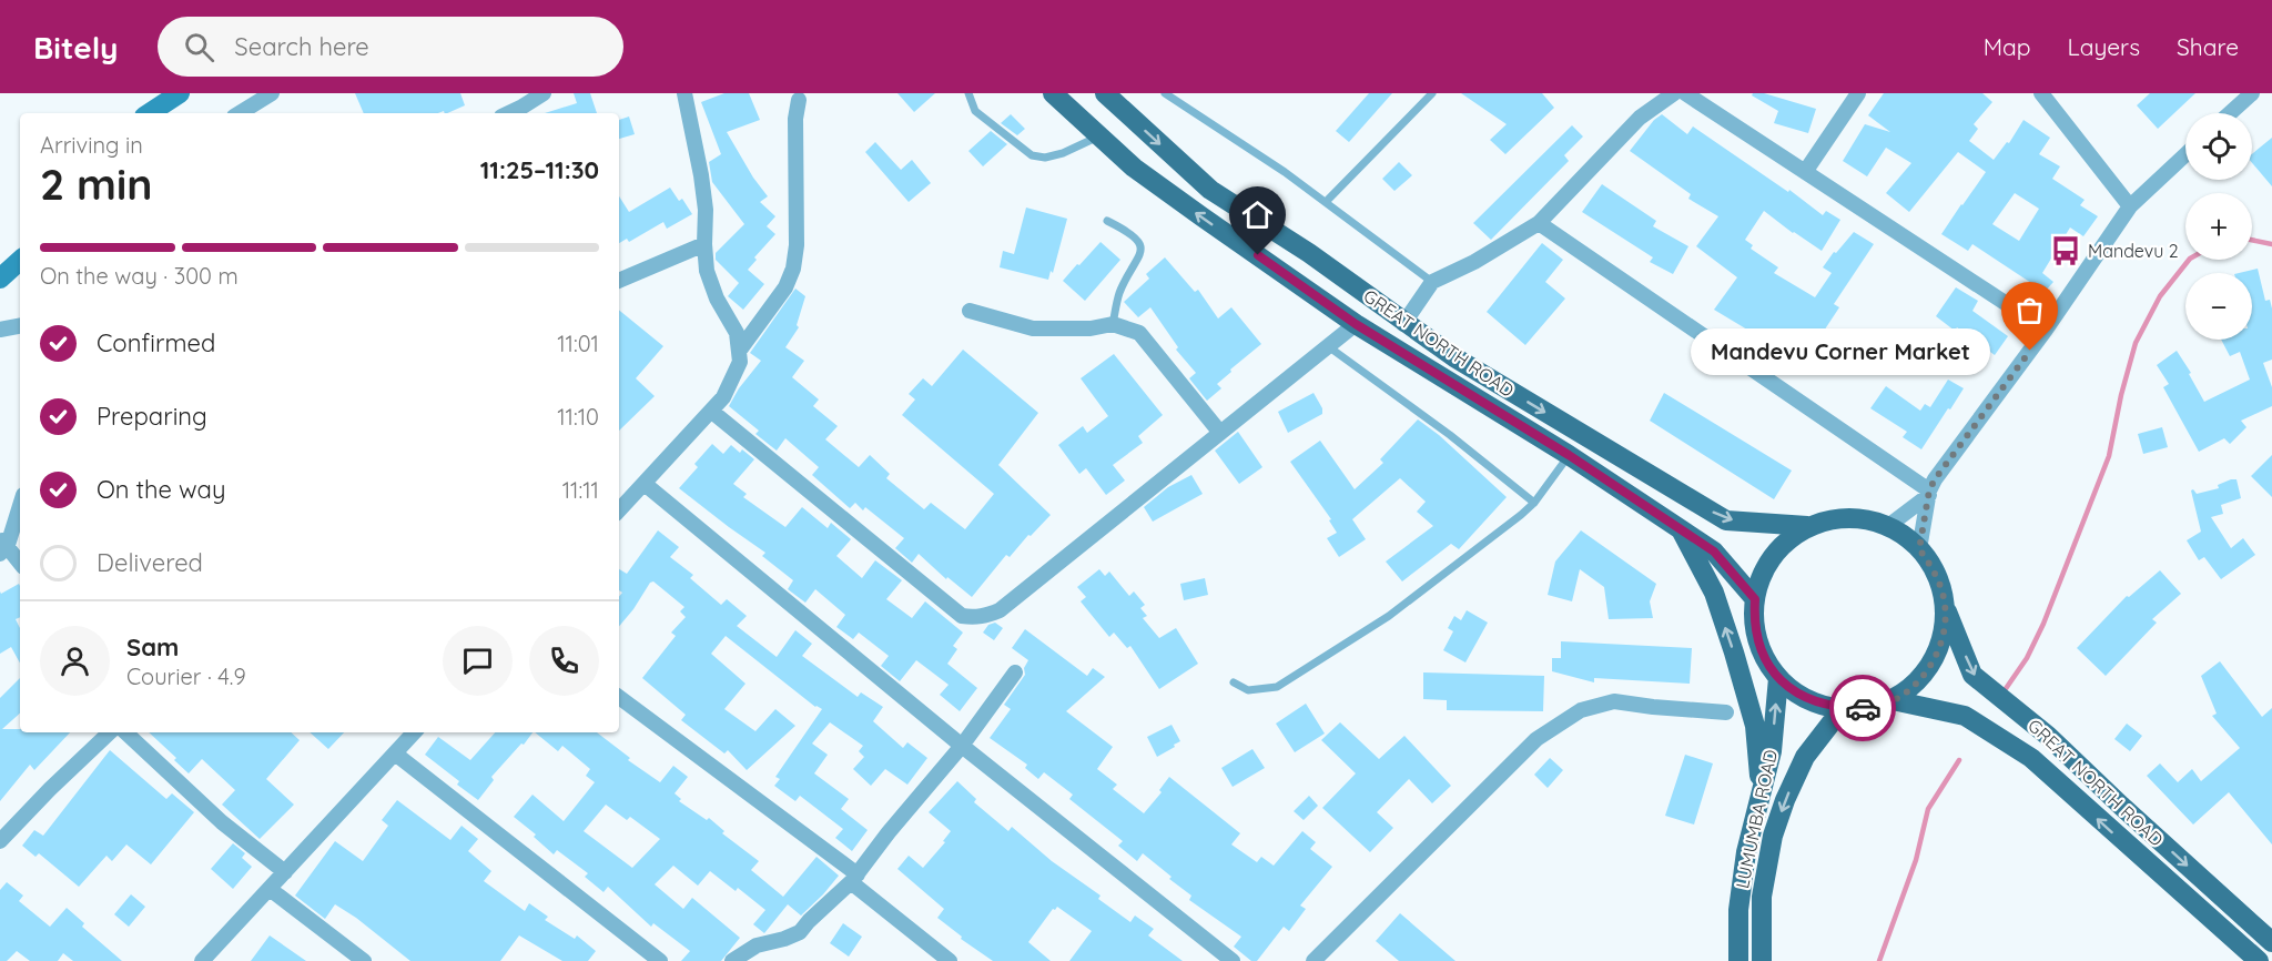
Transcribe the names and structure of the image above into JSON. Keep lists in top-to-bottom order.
{
  "streets": {
    "main road": ["GREAT NORTH ROAD", "LUMUMBA ROAD"]
  },
  "crossings": [
    ["GREAT NORTH ROAD", "LUMUMBA ROAD"]
  ],
  "places": {
    "bus stop": ["Mandevu 2"],
    "other": ["Mandevu Corner Market"]
  },
  "page": {
    "header": "Bitely",
    "search": "Search here",
    "nav": ["Map", "Layers", "Share"],
    "map_buttons": ["+", "−"],
    "heading": ["2 min", "Arriving in", "11:25–11:30"],
    "panel": ["Sam", "Courier · 4.9"],
    "bar": "On the way · 300 m",
    "list": [
      ["Confirmed", "11:01"],
      ["Preparing", "11:10"],
      ["On the way", "11:11"],
      "Delivered"
    ],
    "bubble": "Mandevu Corner Market"
  }
}
